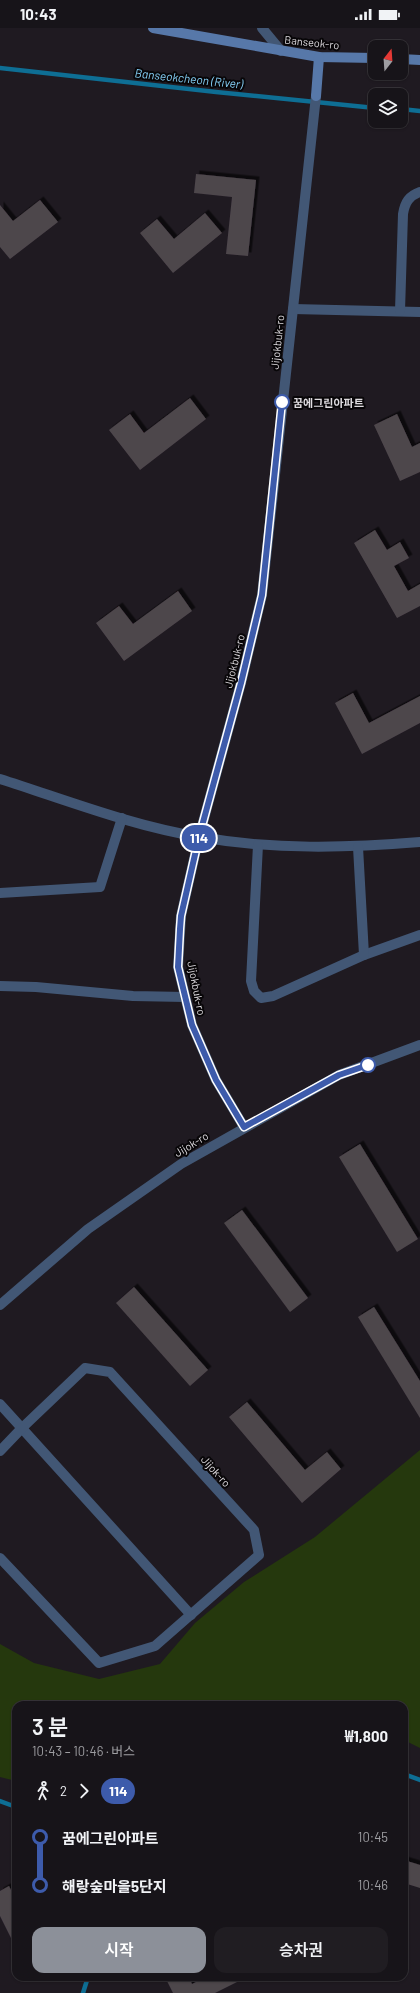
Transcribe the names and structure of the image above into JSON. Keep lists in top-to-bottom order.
{
  "streets": {
    "street": ["Banseok-ro", "Jijokbuk-ro", "Jijok-ro"]
  },
  "crossings": [
    ["Jijokbuk-ro", "Jijok-ro"]
  ],
  "water": ["Banseokcheon (River)"],
  "places": ["꿈에그린아파트"],
  "lines": ["bus line 114"],
  "north": "top",
  "page": {
    "status": "10:43",
    "on_map": "114",
    "heading": ["3 분", "10:43 – 10:46 · 버스", "₩1,800"],
    "legs": ["2", "114"],
    "list": [
      {
        "name": "꿈에그린아파트",
        "value": "10:45"
      },
      {
        "name": "해랑숲마을5단지",
        "value": "10:46"
      }
    ],
    "buttons": ["시작", "승차권"]
  }
}
